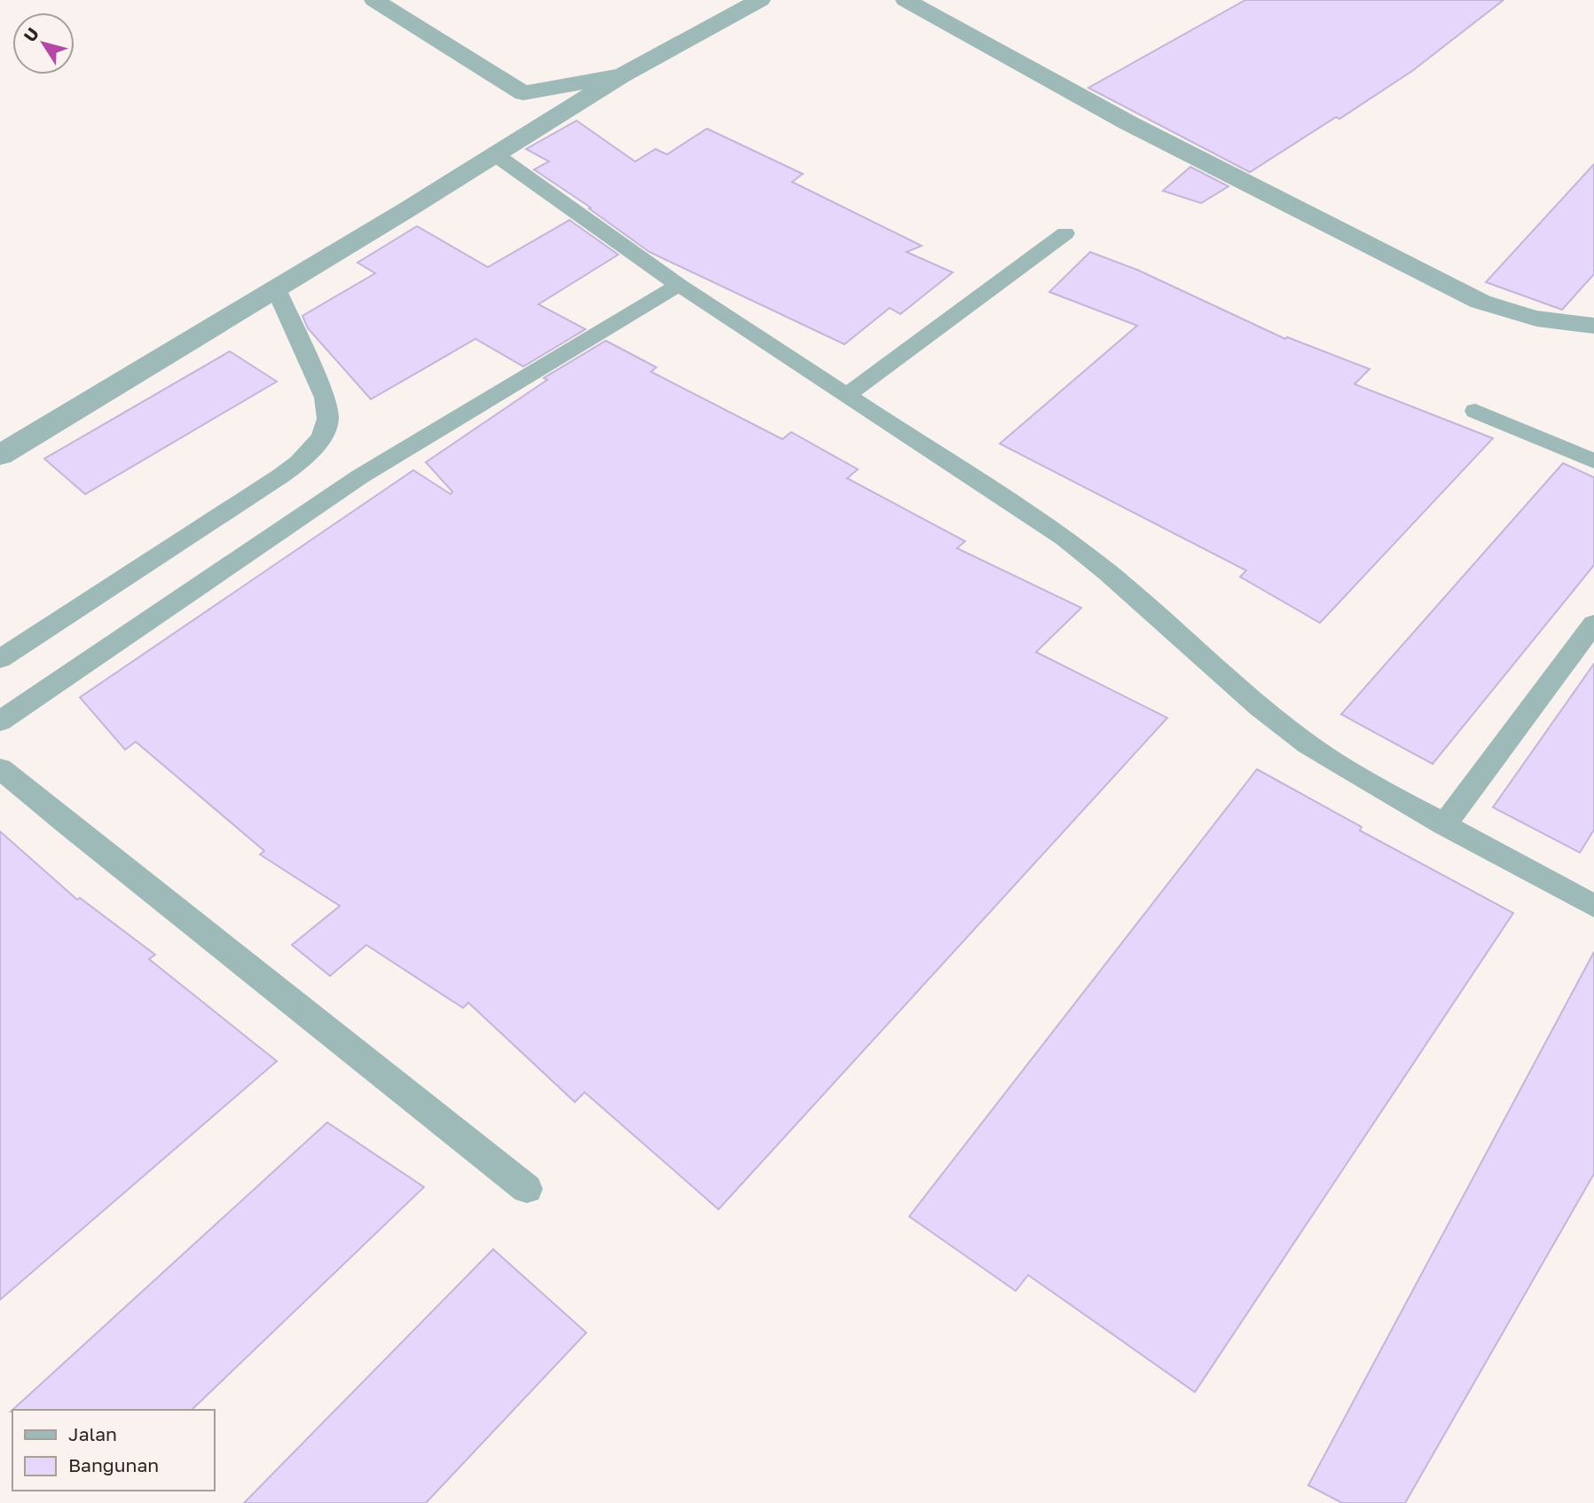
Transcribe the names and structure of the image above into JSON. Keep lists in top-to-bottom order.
{
  "legend": ["Jalan", "Bangunan"],
  "north": "top left"
}
